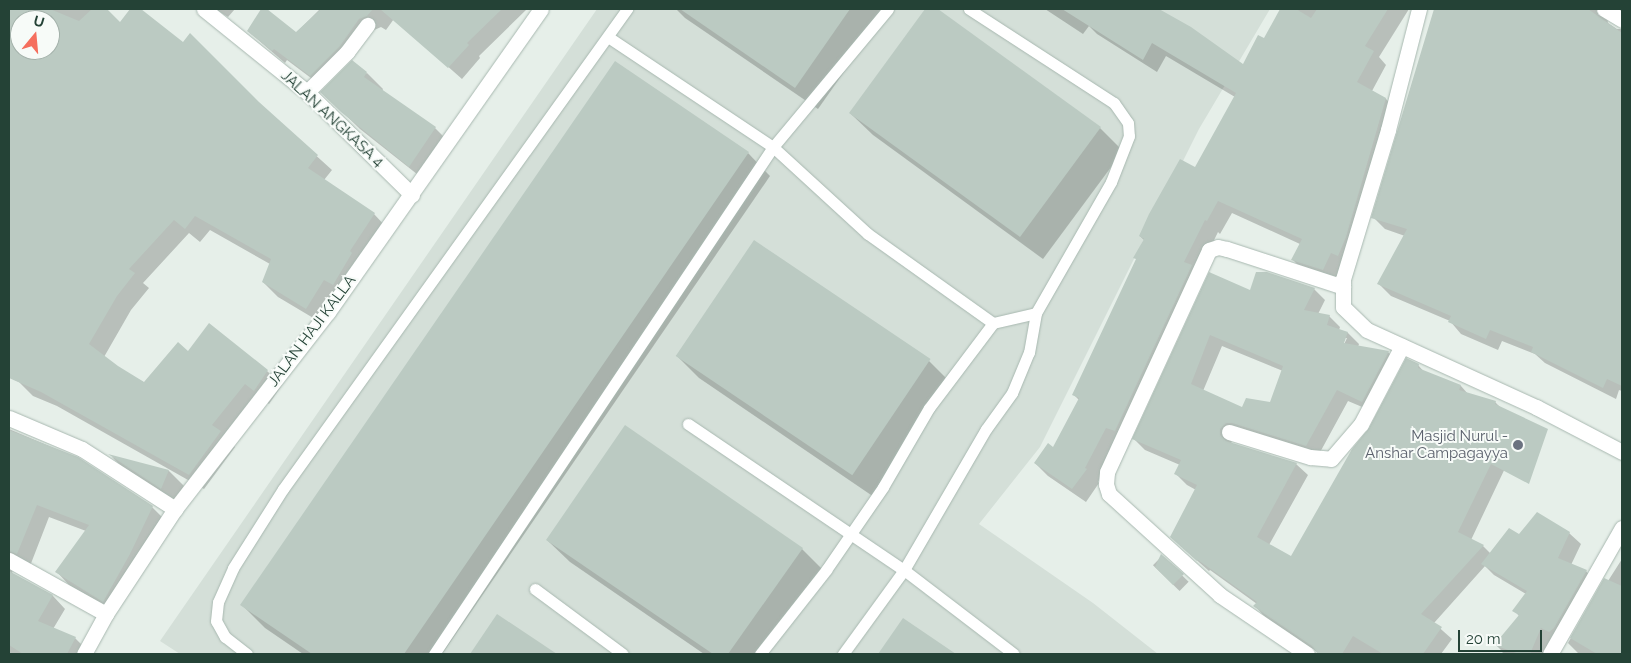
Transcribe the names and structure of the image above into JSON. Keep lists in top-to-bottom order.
{
  "streets": {
    "street": ["JALAN ANGKASA 4", "JALAN HAJI KALLA"]
  },
  "crossings": [
    ["JALAN ANGKASA 4", "JALAN HAJI KALLA"]
  ],
  "places": ["Masjid Nurul - Anshar Campagayya"],
  "scale_bar": "20 m",
  "north": "top"
}
